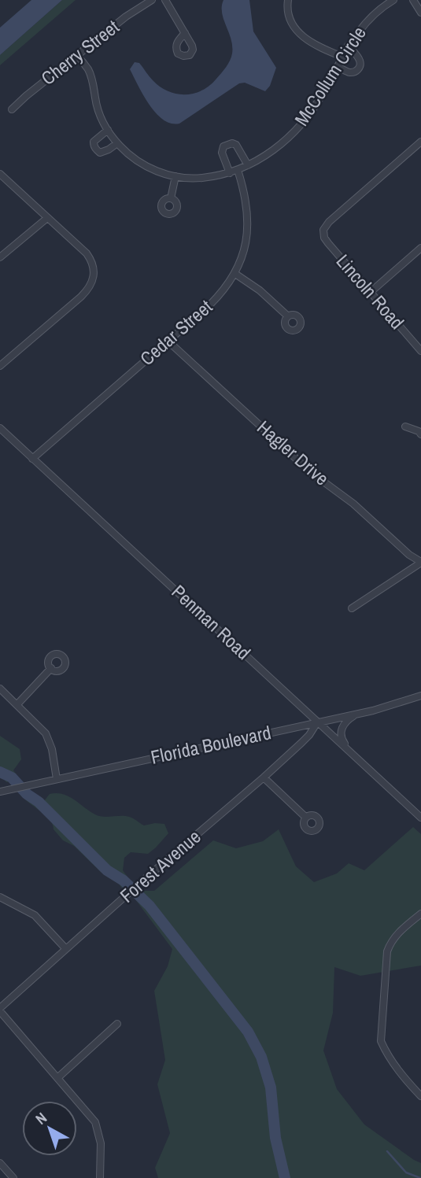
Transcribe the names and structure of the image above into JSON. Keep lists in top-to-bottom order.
{
  "streets": {
    "street": [
      "Cherry Street",
      "McCollum Circle",
      "Lincoln Road",
      "Cedar Street",
      "Hagler Drive",
      "Penman Road",
      "Florida Boulevard",
      "Forest Avenue"
    ]
  },
  "crossings": [
    ["Cherry Street", "McCollum Circle"],
    ["McCollum Circle", "Cedar Street"],
    ["Cedar Street", "Hagler Drive"],
    ["Cedar Street", "Penman Road"],
    ["Penman Road", "Florida Boulevard"],
    ["Penman Road", "Forest Avenue"],
    ["Florida Boulevard", "Forest Avenue"]
  ],
  "north": "top left"
}
